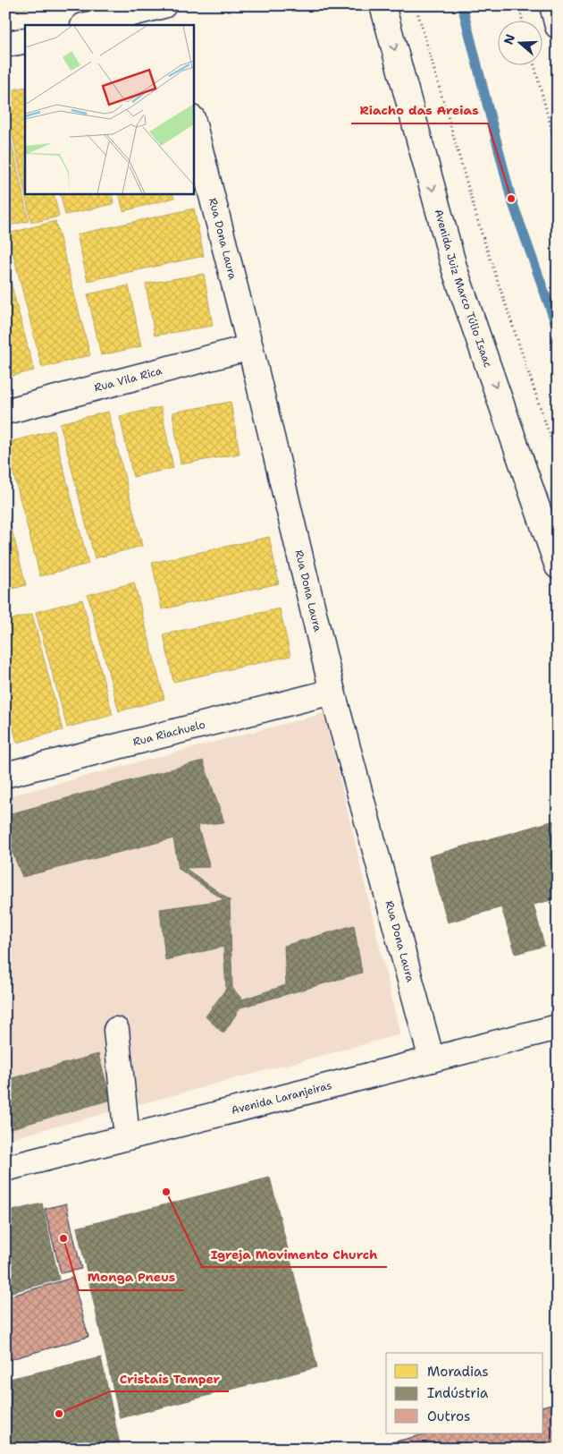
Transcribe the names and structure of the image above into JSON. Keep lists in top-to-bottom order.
{
  "streets": {
    "street": [
      "Rua Dona Laura",
      "Avenida Juiz Marco Túlio Isaac",
      "Rua Vila Rica",
      "Rua Riachuelo",
      "Avenida Laranjeiras"
    ]
  },
  "crossings": [
    ["Rua Dona Laura", "Rua Vila Rica"],
    ["Rua Dona Laura", "Rua Riachuelo"],
    ["Rua Dona Laura", "Avenida Laranjeiras"]
  ],
  "one_way": ["Avenida Juiz Marco Túlio Isaac"],
  "places": [
    "Riacho das Areias",
    "Igreja Movimento Church",
    "Monga Pneus",
    "Cristais Temper"
  ],
  "legend": ["Moradias", "Indústria", "Outros"],
  "north": "left"
}
